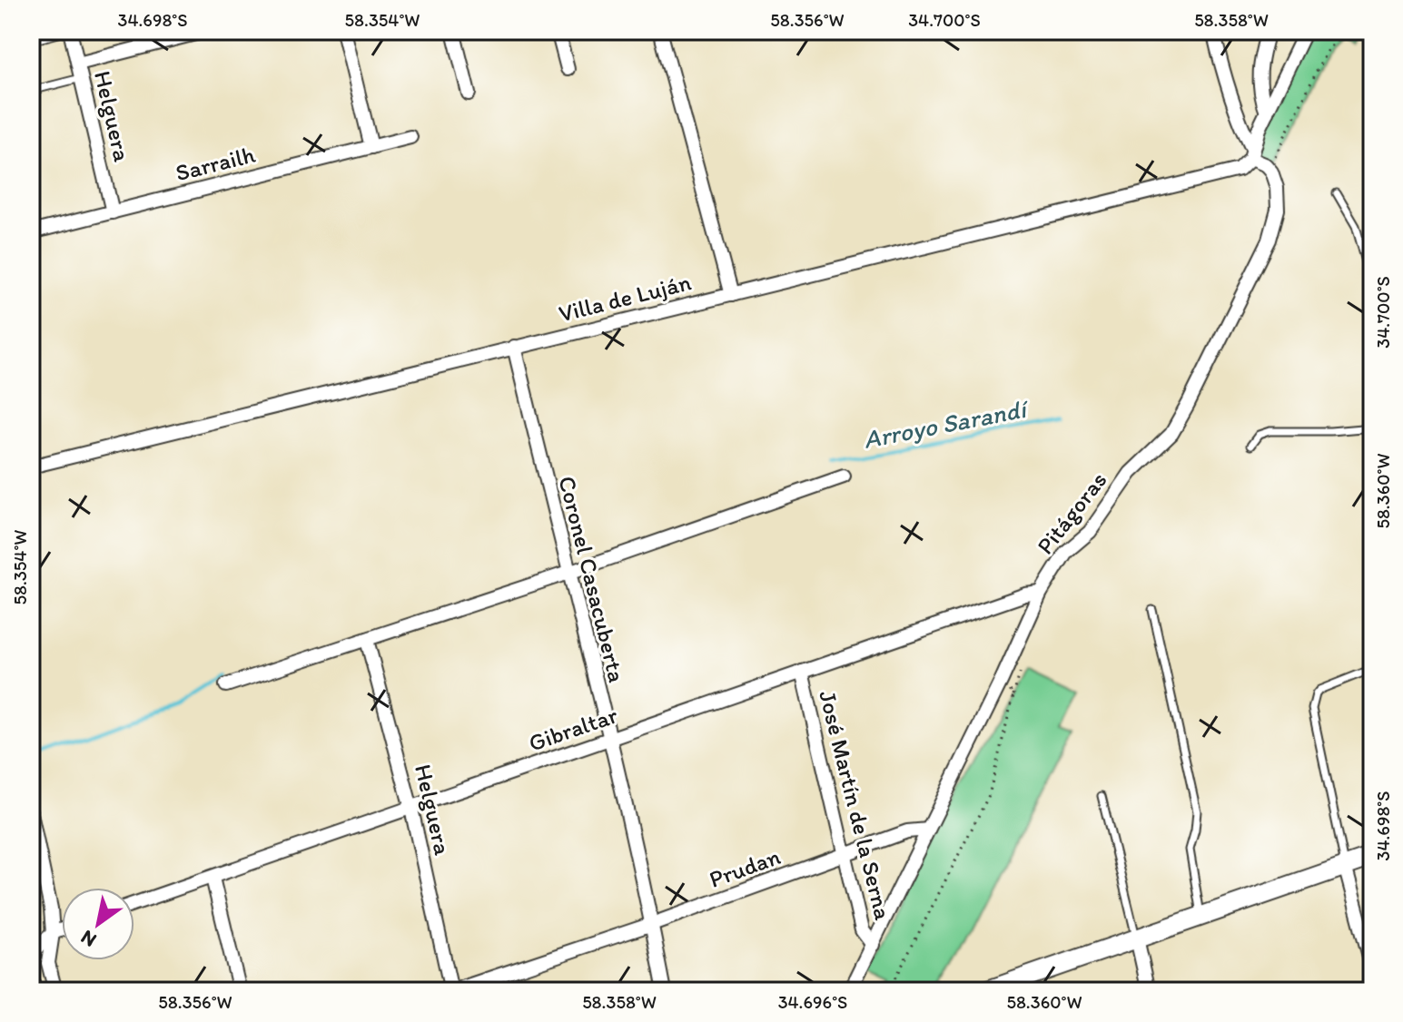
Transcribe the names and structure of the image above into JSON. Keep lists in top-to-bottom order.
{
  "streets": {
    "street": [
      "Helguera",
      "Sarrailh",
      "Villa de Luján",
      "Pitágoras",
      "Coronel Casacuberta",
      "Gibraltar",
      "José Martín de la Serna",
      "Prudan"
    ]
  },
  "crossings": [
    ["Helguera", "Sarrailh"],
    ["Helguera", "Gibraltar"],
    ["Helguera", "Prudan"],
    ["Villa de Luján", "Pitágoras"],
    ["Villa de Luján", "Coronel Casacuberta"],
    ["Pitágoras", "Gibraltar"],
    ["Pitágoras", "José Martín de la Serna"],
    ["Pitágoras", "Prudan"],
    ["Coronel Casacuberta", "Gibraltar"],
    ["Coronel Casacuberta", "Prudan"],
    ["Gibraltar", "José Martín de la Serna"],
    ["José Martín de la Serna", "Prudan"]
  ],
  "water": ["Arroyo Sarandí"],
  "north": "bottom left",
  "coordinates": [
    "34.698°S",
    "58.354°W",
    "58.356°W",
    "34.700°S",
    "58.358°W",
    "58.360°W",
    "34.696°S"
  ]
}
